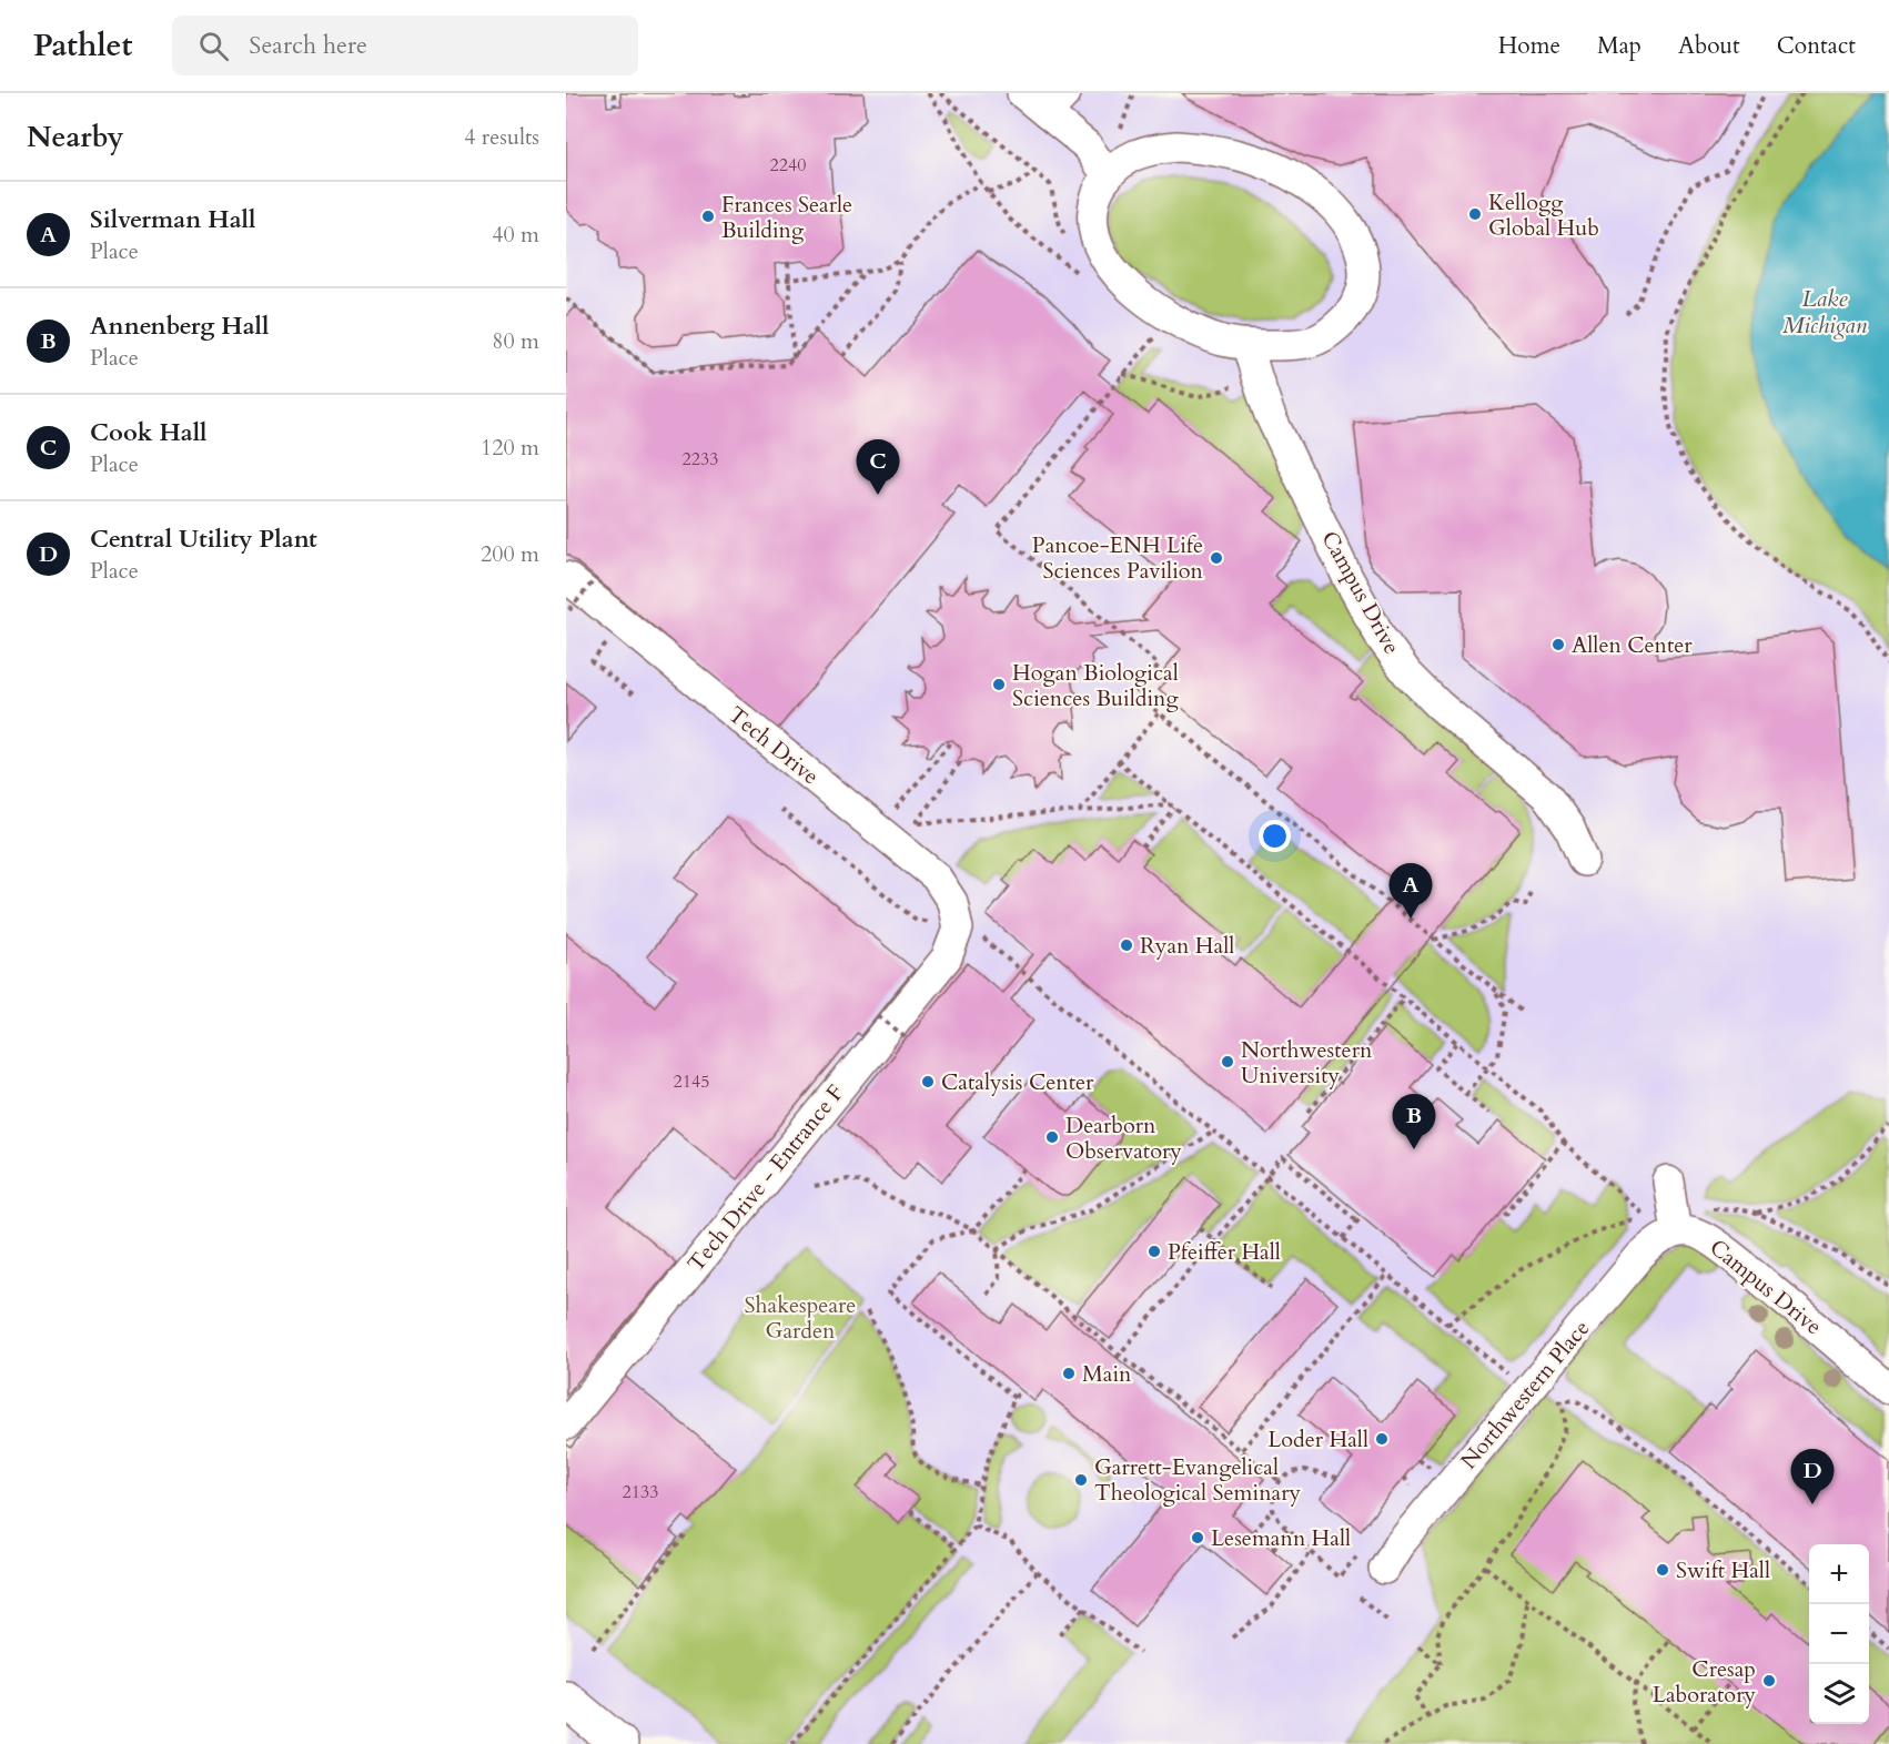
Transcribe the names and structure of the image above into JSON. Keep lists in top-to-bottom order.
{
  "streets": {
    "lane": [
      "Campus Drive",
      "Tech Drive",
      "Tech Drive - Entrance F",
      "Northwestern Place"
    ]
  },
  "crossings": [
    ["Campus Drive", "Northwestern Place"],
    ["Tech Drive", "Tech Drive - Entrance F"]
  ],
  "water": ["Lake Michigan"],
  "parks": ["Shakespeare Garden"],
  "places": [
    "Kellogg Global Hub",
    "Frances Searle Building",
    "Pancoe-ENH Life Sciences Pavilion",
    "Allen Center",
    "Hogan Biological Sciences Building",
    "Ryan Hall",
    "Northwestern University",
    "Catalysis Center",
    "Dearborn Observatory",
    "Pfeiffer Hall",
    "Main",
    "Loder Hall",
    "Garrett-Evangelical Theological Seminary",
    "Lesemann Hall",
    "Swift Hall",
    "Cresap Laboratory"
  ],
  "house_numbers": [
    "2240",
    "2233",
    "2145",
    "2133"
  ],
  "page": {
    "header": "Pathlet",
    "search": "Search here",
    "nav": [
      "Home",
      "Map",
      "About",
      "Contact"
    ],
    "heading": ["Nearby", "4 results"],
    "list": [
      {
        "mark": "A",
        "name": "Silverman Hall",
        "note": "Place",
        "value": "40 m"
      },
      {
        "mark": "B",
        "name": "Annenberg Hall",
        "note": "Place",
        "value": "80 m"
      },
      {
        "mark": "C",
        "name": "Cook Hall",
        "note": "Place",
        "value": "120 m"
      },
      {
        "mark": "D",
        "name": "Central Utility Plant",
        "note": "Place",
        "value": "200 m"
      }
    ],
    "pins": [
      "C",
      "A",
      "B",
      "D"
    ],
    "map_buttons": ["+", "−"]
  }
}
